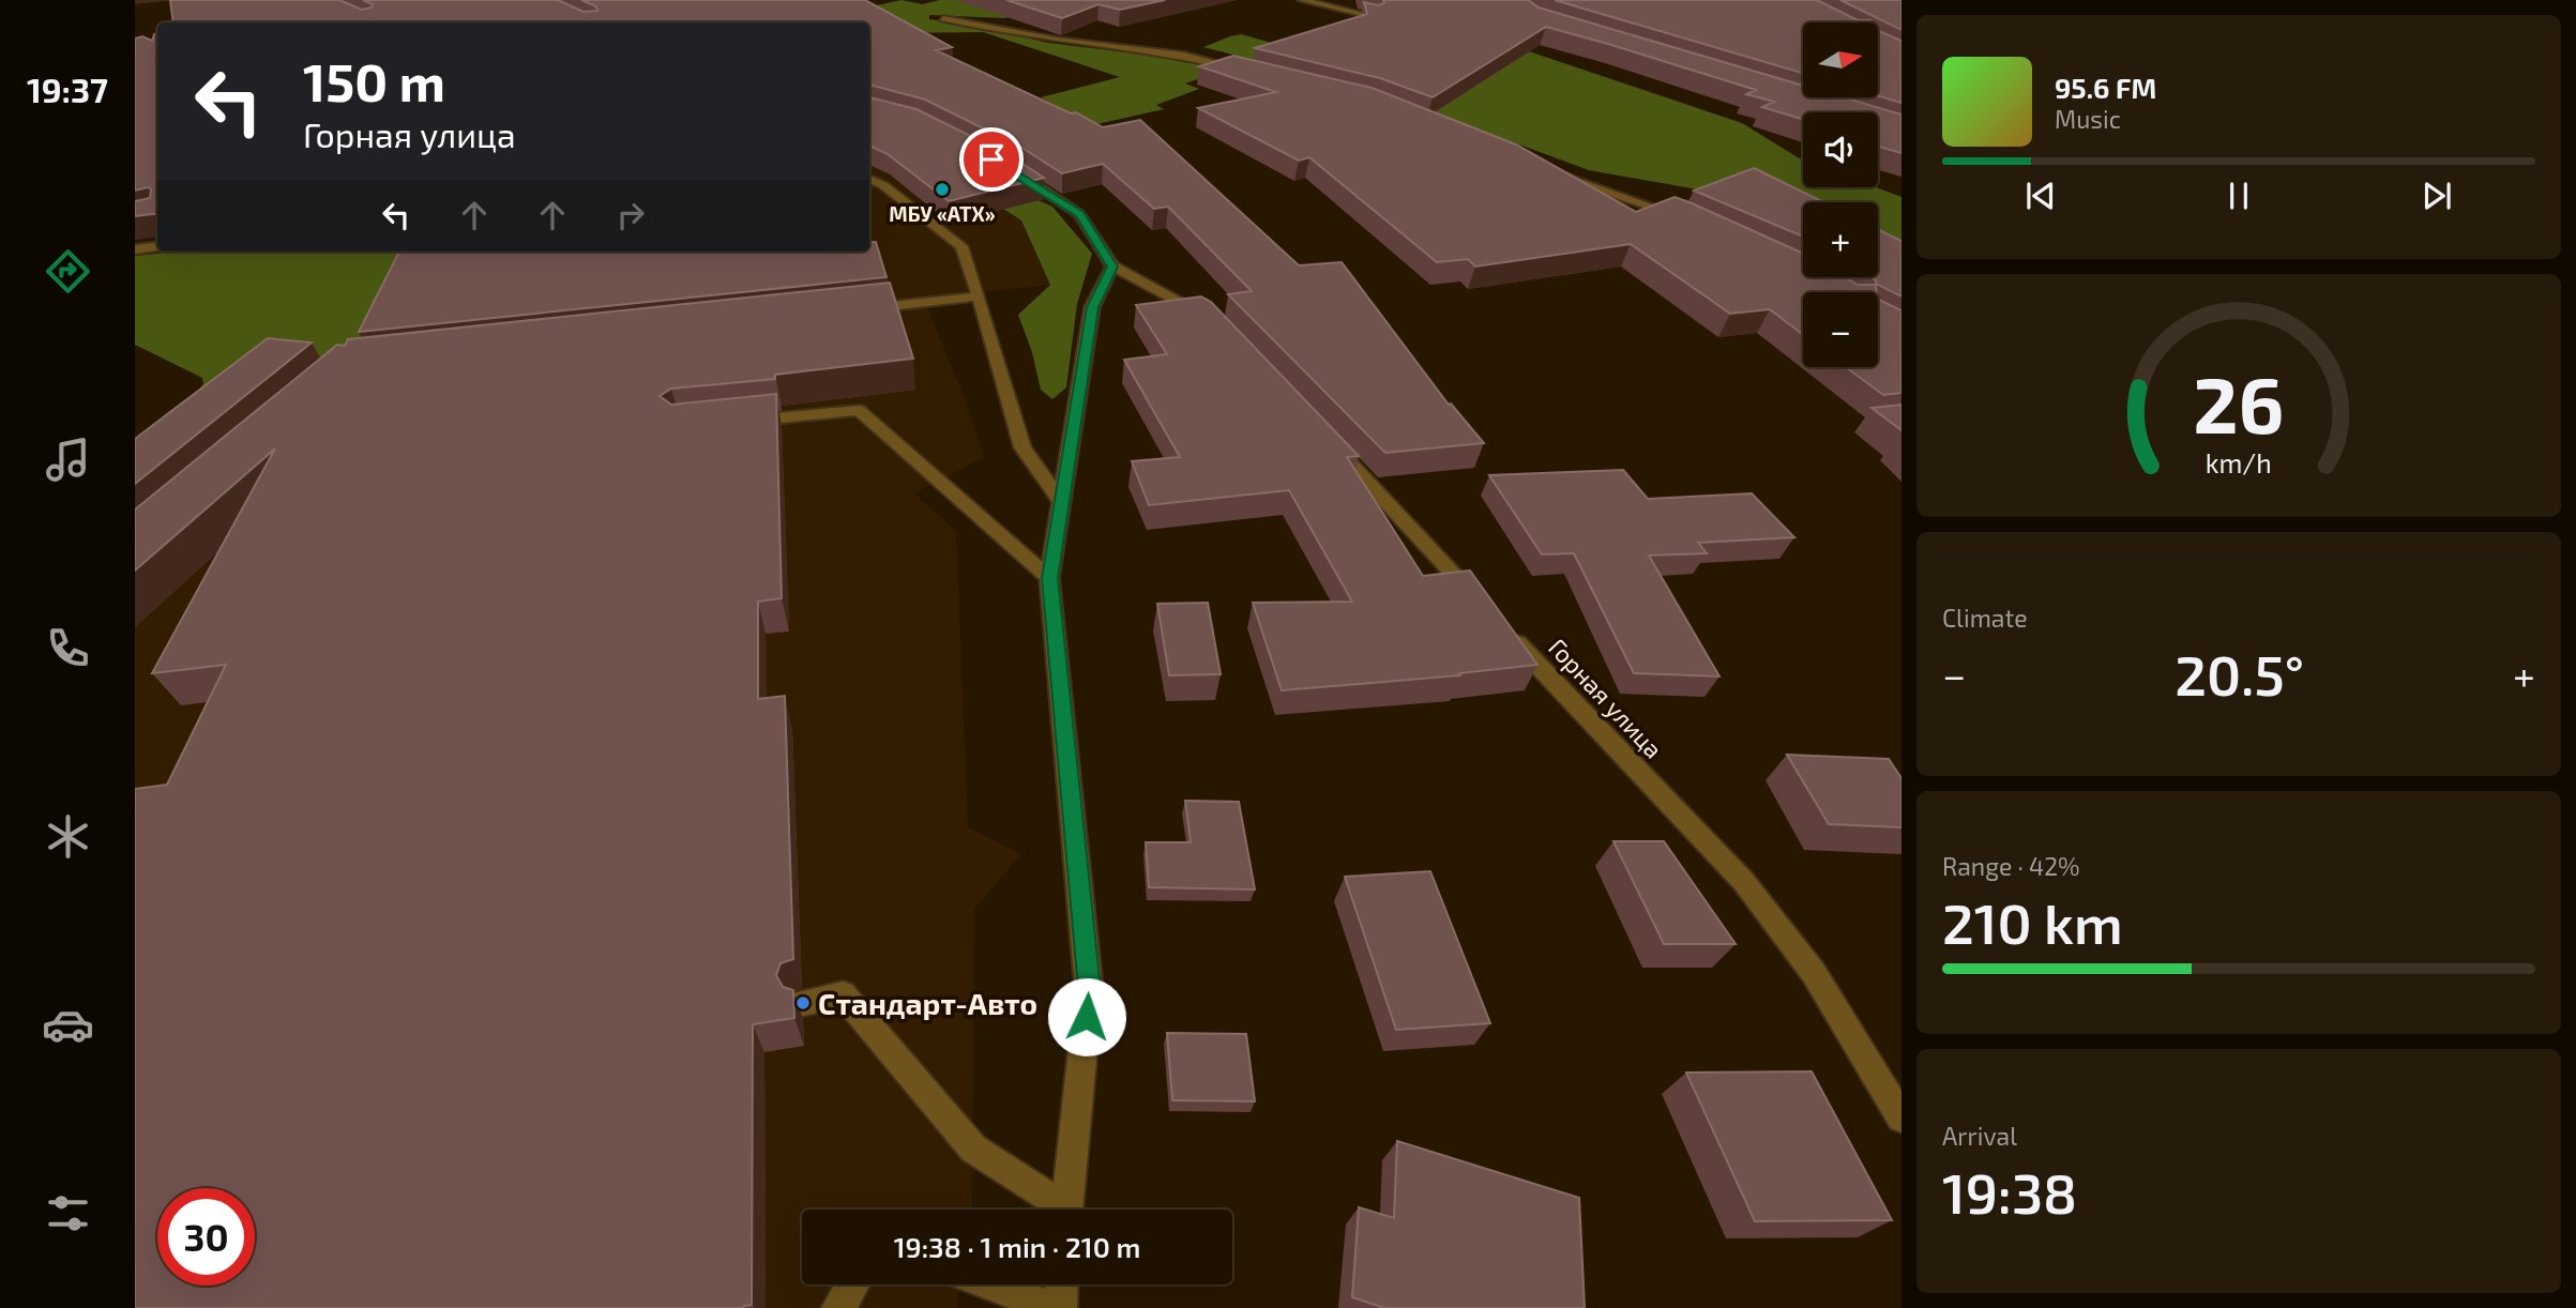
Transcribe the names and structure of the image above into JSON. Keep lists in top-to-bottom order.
{
  "streets": {
    "street": ["Горная улица"]
  },
  "places": ["МБУ «АТХ»", "Стандарт-Авто"],
  "north": "right",
  "page": {
    "tabs": "19:37",
    "map_buttons": ["+", "−"],
    "turn": ["150 m", "Горная улица"],
    "song": ["95.6 FM", "Music"],
    "tile": [
      "Climate",
      ["Range · 42%", "210 km"],
      ["Arrival", "19:38"]
    ],
    "heat": ["−", "20.5°", "+"],
    "limit": "30",
    "trip": "19:38 · 1 min · 210 m",
    "gauge": ["26", "km/h"]
  }
}
